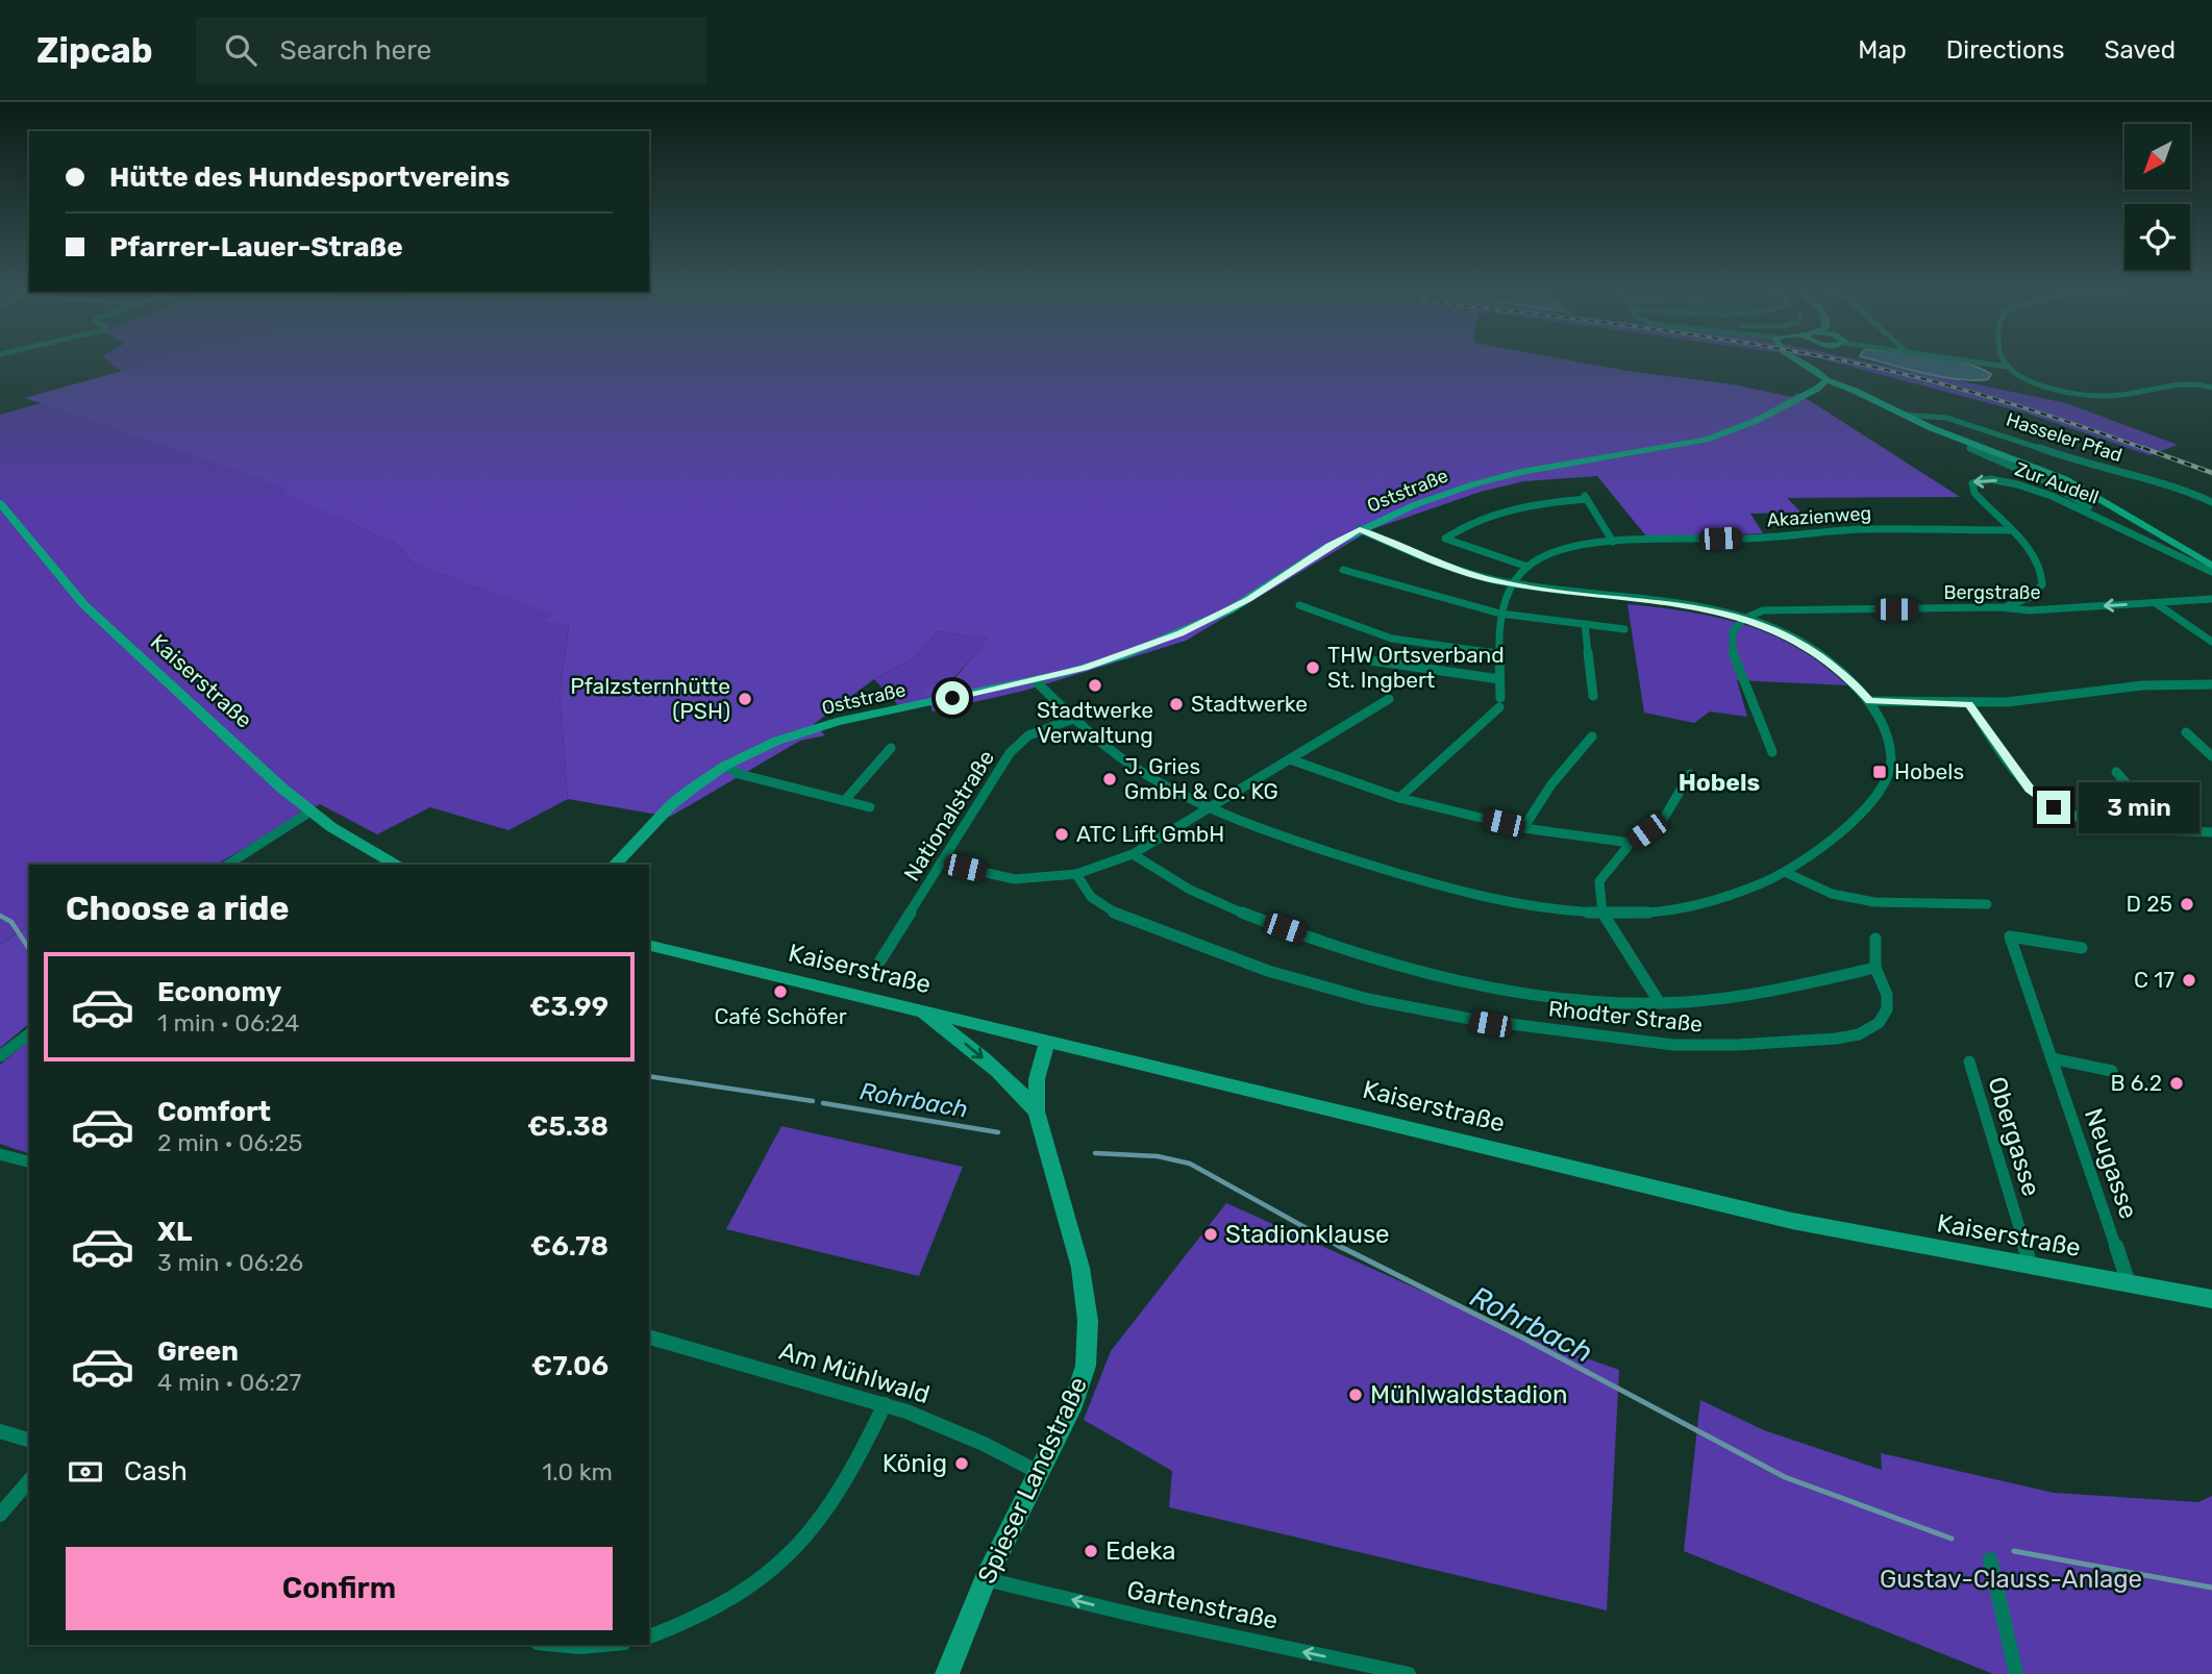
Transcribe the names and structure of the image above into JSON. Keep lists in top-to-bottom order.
{
  "streets": {
    "main road": ["Oststraße", "Kaiserstraße", "Spieser Landstraße"],
    "street": [
      "Hasseler Pfad",
      "Zur Audell",
      "Akazienweg",
      "Bergstraße",
      "Nationalstraße",
      "Rhodter Straße",
      "Obergasse",
      "Neugasse",
      "Am Mühlwald",
      "Gartenstraße"
    ]
  },
  "crossings": [
    ["Zur Audell", "Akazienweg"],
    ["Zur Audell", "Bergstraße"],
    ["Kaiserstraße", "Obergasse"],
    ["Kaiserstraße", "Neugasse"],
    ["Kaiserstraße", "Spieser Landstraße"],
    ["Am Mühlwald", "Spieser Landstraße"],
    ["Spieser Landstraße", "Gartenstraße"]
  ],
  "one_way": ["Gartenstraße"],
  "districts": ["Hobels"],
  "water": ["Rohrbach"],
  "parks": ["Gustav-Clauss-Anlage"],
  "places": {
    "other": [
      "THW Ortsverband St. Ingbert",
      "Stadtwerke Verwaltung",
      "Pfalzsternhütte (PSH)",
      "Stadtwerke",
      "J. Gries GmbH & Co. KG",
      "ATC Lift GmbH",
      "D 25",
      "C 17",
      "Café Schöfer",
      "B 6.2",
      "Stadionklause",
      "Mühlwaldstadion",
      "König",
      "Edeka"
    ],
    "transit": ["Hobels"]
  },
  "north": "bottom left",
  "page": {
    "header": "Zipcab",
    "search": "Search here",
    "nav": ["Map", "Directions", "Saved"],
    "banner": ["Hütte des Hundesportvereins", "Pfarrer-Lauer-Straße"],
    "bubble": "3 min",
    "heading": "Choose a ride",
    "list": [
      {
        "name": "Economy",
        "note": "1 min · 06:24",
        "value": "€3.99"
      },
      {
        "name": "Comfort",
        "note": "2 min · 06:25",
        "value": "€5.38"
      },
      {
        "name": "XL",
        "note": "3 min · 06:26",
        "value": "€6.78"
      },
      {
        "name": "Green",
        "note": "4 min · 06:27",
        "value": "€7.06"
      }
    ],
    "pay": ["Cash", "1.0 km"],
    "buttons": "Confirm"
  }
}
